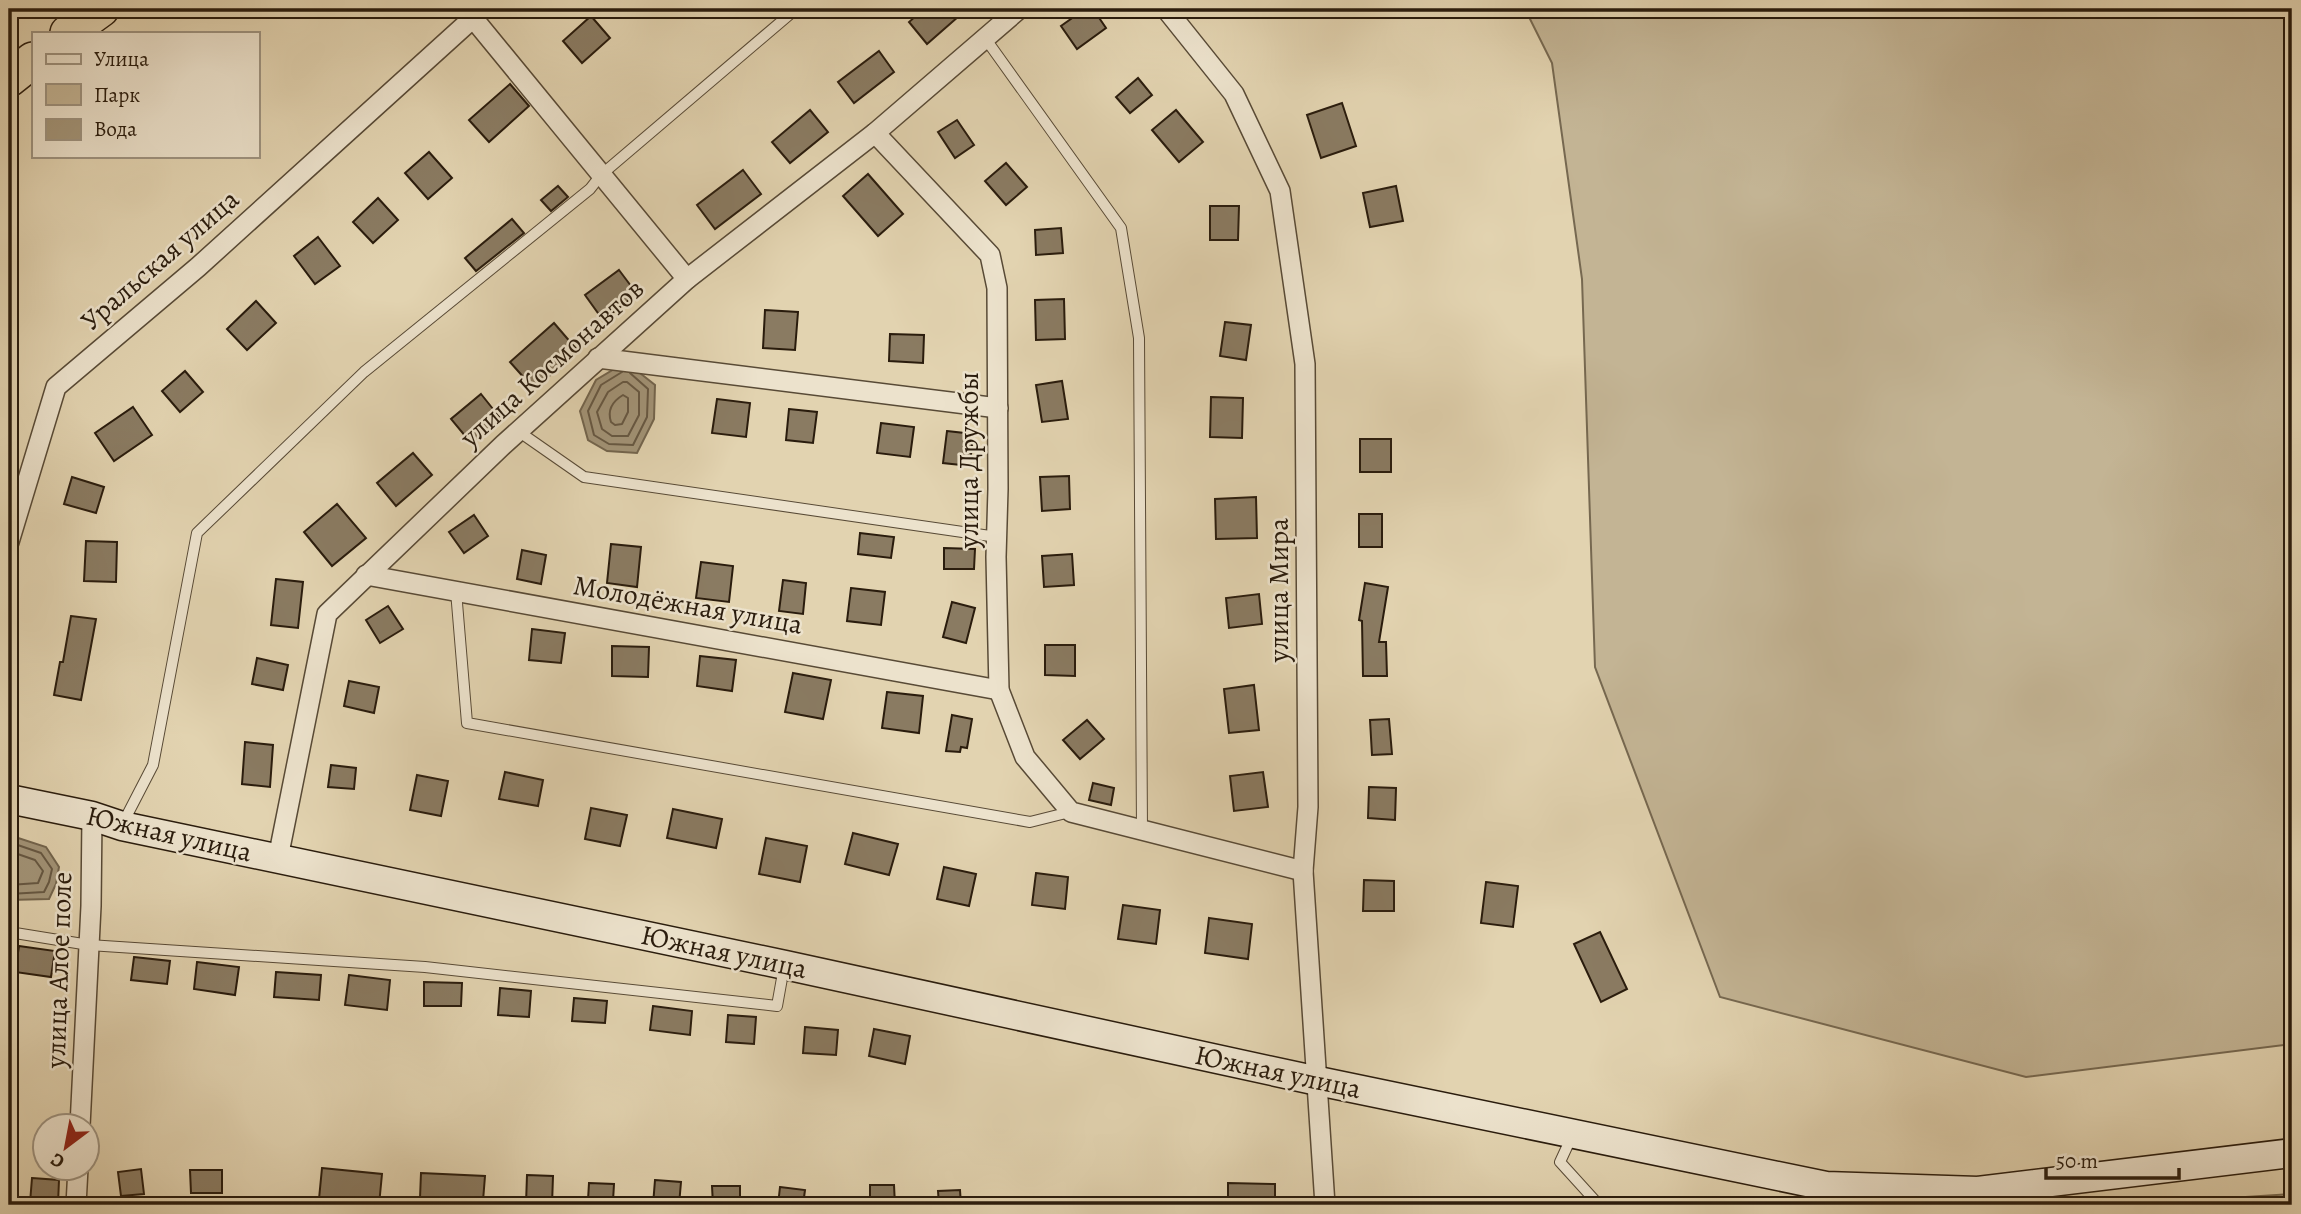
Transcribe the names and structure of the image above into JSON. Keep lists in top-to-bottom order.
{
  "streets": {
    "main road": ["Южная улица"],
    "street": [
      "Уральская улица",
      "улица Космонавтов",
      "улица Дружбы",
      "улица Мира",
      "Молодёжная улица",
      "улица Алое поле"
    ]
  },
  "crossings": [
    ["улица Космонавтов", "улица Дружбы"],
    ["улица Космонавтов", "Молодёжная улица"],
    ["улица Космонавтов", "Южная улица"],
    ["улица Дружбы", "Молодёжная улица"],
    ["улица Мира", "Южная улица"],
    ["Южная улица", "улица Алое поле"]
  ],
  "legend": ["Улица", "Парк", "Вода"],
  "scale_bar": "50 m",
  "north": "bottom left"
}
